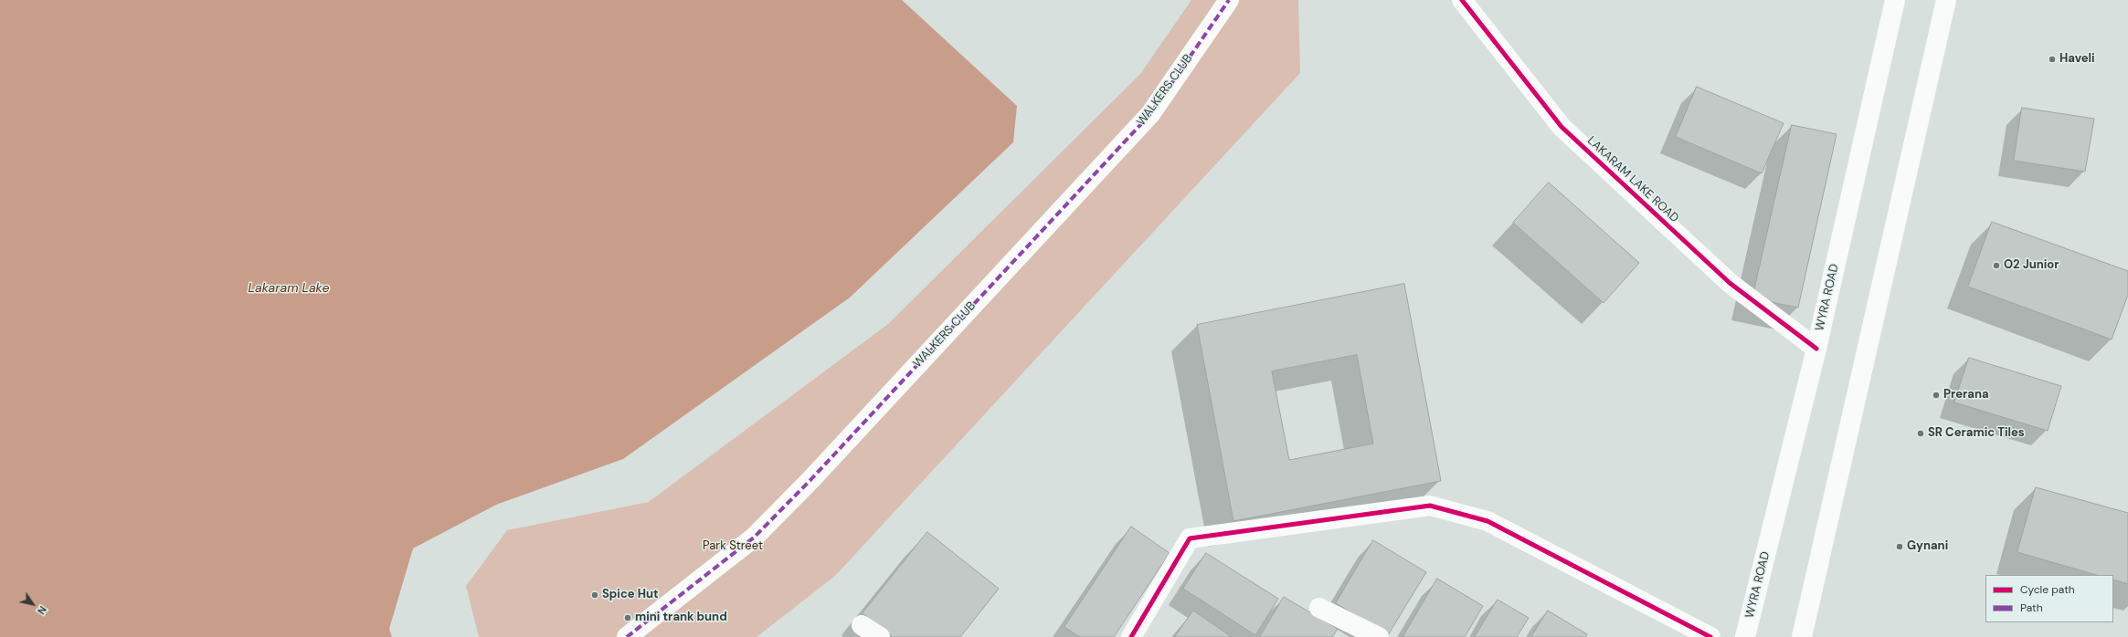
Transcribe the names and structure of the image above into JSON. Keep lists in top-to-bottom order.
{
  "streets": {
    "street": ["WALKERS CLUB", "LAKARAM LAKE ROAD", "WYRA ROAD"]
  },
  "crossings": [
    ["LAKARAM LAKE ROAD", "WYRA ROAD"]
  ],
  "water": ["Lakaram Lake"],
  "parks": ["Park Street"],
  "places": [
    "Haveli",
    "O2 Junior",
    "Prerana",
    "SR Ceramic Tiles",
    "Gynani",
    "Spice Hut",
    "mini trank bund"
  ],
  "legend": ["Cycle path", "Path"],
  "north": "bottom right"
}
